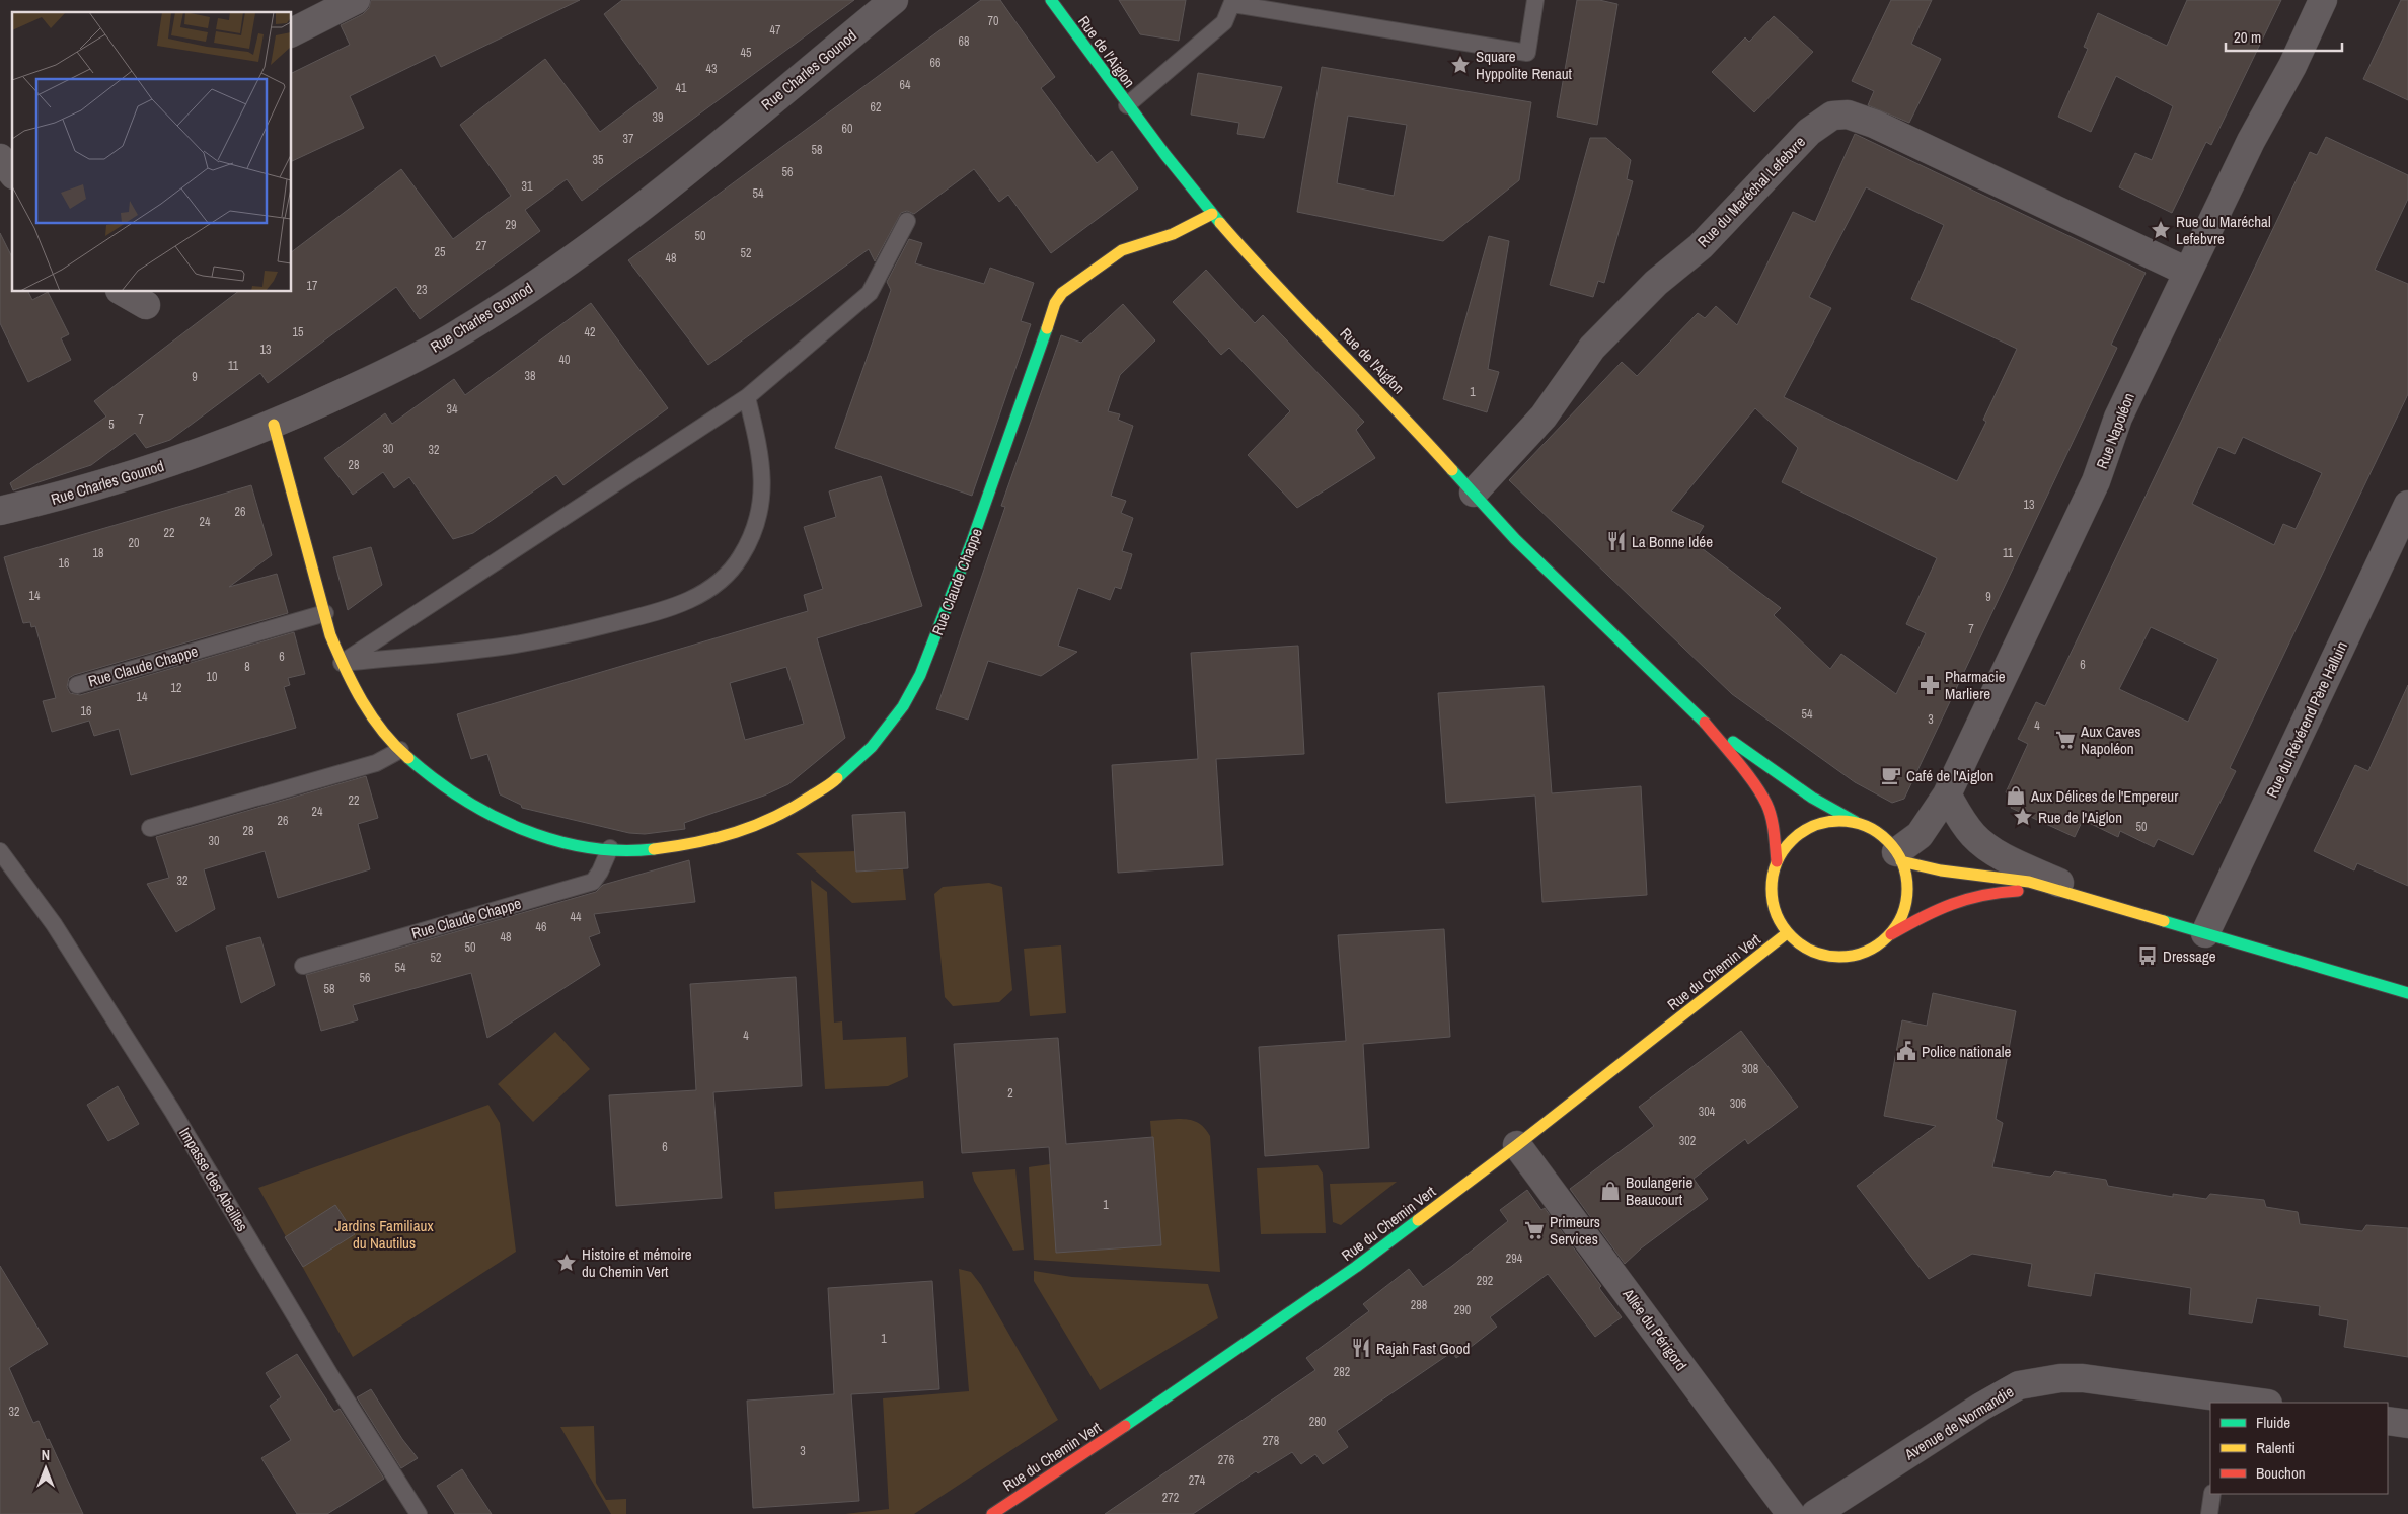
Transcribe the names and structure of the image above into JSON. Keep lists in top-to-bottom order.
{
  "streets": {
    "street": [
      "Rue de l'Aiglon",
      "Rue Charles Gounod",
      "Rue du Maréchal Lefebvre",
      "Rue Napoléon",
      "Rue Claude Chappe",
      "Rue du Révérend Père Halluin",
      "Rue du Chemin Vert",
      "Allée du Périgord",
      "Avenue de Normandie"
    ],
    "lane": ["Impasse des Abeilles"]
  },
  "crossings": [
    ["Rue de l'Aiglon", "Rue du Maréchal Lefebvre"],
    ["Rue de l'Aiglon", "Rue Napoléon"],
    ["Rue de l'Aiglon", "Rue Claude Chappe"],
    ["Rue de l'Aiglon", "Rue du Chemin Vert"],
    ["Rue Charles Gounod", "Rue Claude Chappe"],
    ["Rue du Maréchal Lefebvre", "Rue Napoléon"],
    ["Rue Napoléon", "Rue du Chemin Vert"],
    ["Rue du Chemin Vert", "Allée du Périgord"]
  ],
  "parks": ["Jardins Familiaux du Nautilus"],
  "places": {
    "place": [
      "Square Hyppolite Renaut",
      "Rue du Maréchal Lefebvre",
      "Rue de l'Aiglon",
      "Histoire et mémoire du Chemin Vert"
    ],
    "restaurant": ["La Bonne Idée", "Rajah Fast Good"],
    "pharmacy": ["Pharmacie Marliere"],
    "supermarket": ["Aux Caves Napoléon", "Primeurs Services"],
    "cafe": ["Café de l'Aiglon"],
    "shop": ["Aux Délices de l'Empereur", "Boulangerie Beaucourt"],
    "bus stop": ["Dressage"],
    "public building": ["Police nationale"]
  },
  "house_numbers": [
    "70",
    "47",
    "68",
    "45",
    "66",
    "43",
    "64",
    "41",
    "62",
    "39",
    "60",
    "37",
    "58",
    "35",
    "56",
    "31",
    "54",
    "29",
    "50",
    "27",
    "25",
    "52",
    "48",
    "17",
    "23",
    "15",
    "42",
    "13",
    "40",
    "11",
    "38",
    "9",
    "1",
    "34",
    "7",
    "5",
    "30",
    "32",
    "28",
    "13",
    "26",
    "24",
    "22",
    "20",
    "18",
    "11",
    "16",
    "14",
    "9",
    "7",
    "6",
    "6",
    "8",
    "10",
    "12",
    "14",
    "16",
    "54",
    "3",
    "4",
    "22",
    "24",
    "26",
    "50",
    "28",
    "30",
    "32",
    "44",
    "46",
    "48",
    "50",
    "52",
    "54",
    "56",
    "58",
    "4",
    "308",
    "2",
    "306",
    "304",
    "302",
    "6",
    "1",
    "294",
    "292",
    "288",
    "290",
    "1",
    "282",
    "32",
    "280",
    "278",
    "3",
    "276",
    "274",
    "272"
  ],
  "legend": ["Fluide", "Ralenti", "Bouchon"],
  "scale_bar": "20 m",
  "north": "top"
}
